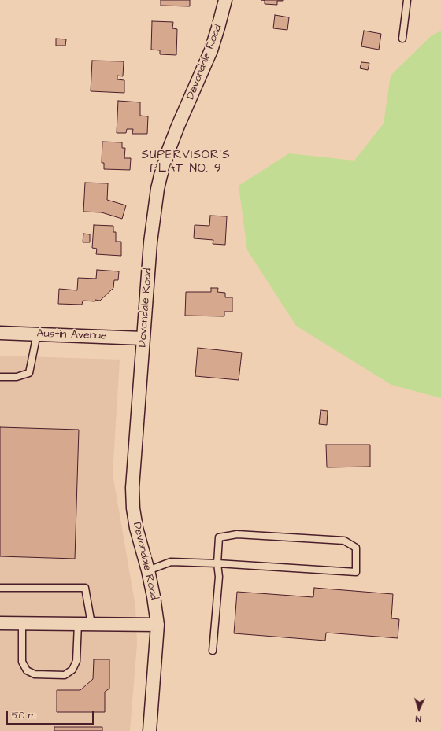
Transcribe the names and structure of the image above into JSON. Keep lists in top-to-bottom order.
{
  "streets": {
    "street": ["Devondale Road", "Austin Avenue"]
  },
  "crossings": [
    ["Devondale Road", "Austin Avenue"]
  ],
  "districts": ["SUPERVISOR'S PLAT NO. 9"],
  "scale_bar": "50 m",
  "north": "bottom"
}
